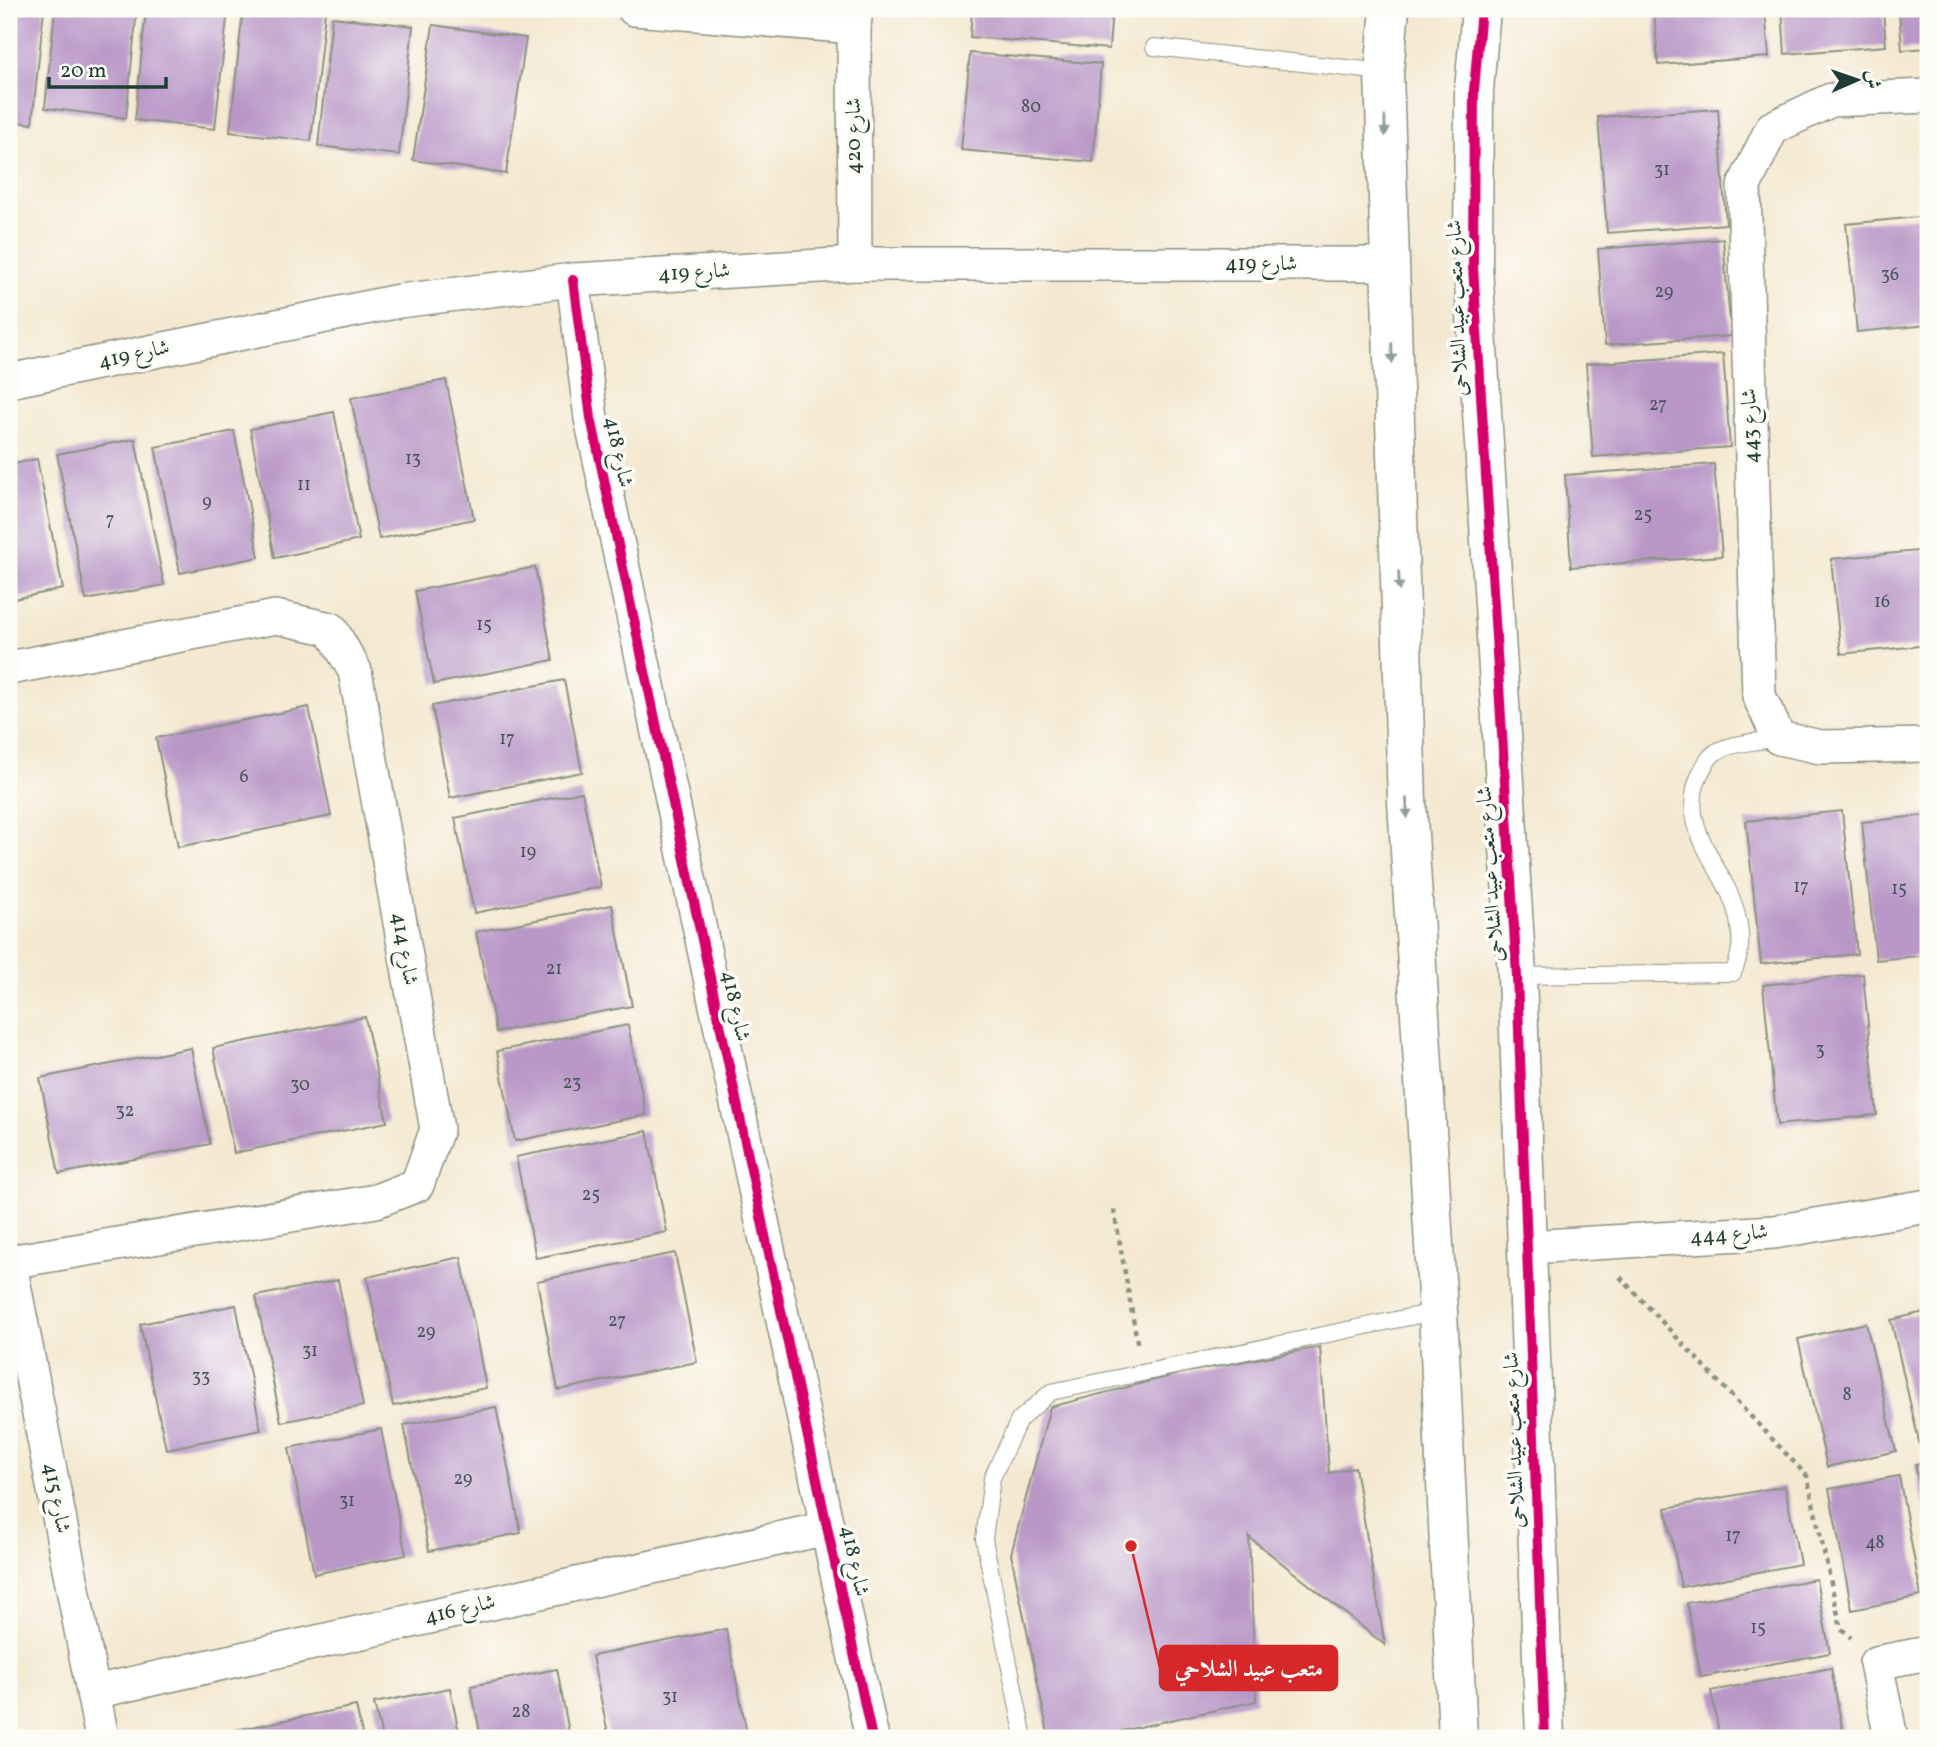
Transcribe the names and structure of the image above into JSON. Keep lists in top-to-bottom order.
{
  "streets": {
    "street": [
      "شارع 420",
      "شارع 419",
      "شارع متعب عبيد الشلاحى",
      "شارع 443",
      "شارع 418",
      "شارع 414",
      "شارع 444",
      "شارع 415",
      "شارع 416"
    ]
  },
  "crossings": [
    ["شارع 420", "شارع 419"],
    ["شارع 419", "شارع 418"],
    ["شارع متعب عبيد الشلاحى", "شارع 444"],
    ["شارع 418", "شارع 416"],
    ["شارع 414", "شارع 415"],
    ["شارع 415", "شارع 416"]
  ],
  "places": ["متعب عبيد الشلاحي"],
  "house_numbers": [
    "80",
    "31",
    "36",
    "29",
    "27",
    "13",
    "11",
    "9",
    "25",
    "7",
    "16",
    "15",
    "17",
    "6",
    "19",
    "17",
    "15",
    "21",
    "3",
    "23",
    "30",
    "32",
    "25",
    "27",
    "29",
    "31",
    "33",
    "8",
    "29",
    "31",
    "17",
    "48",
    "15",
    "31",
    "28"
  ],
  "scale_bar": "20 m",
  "north": "right"
}
